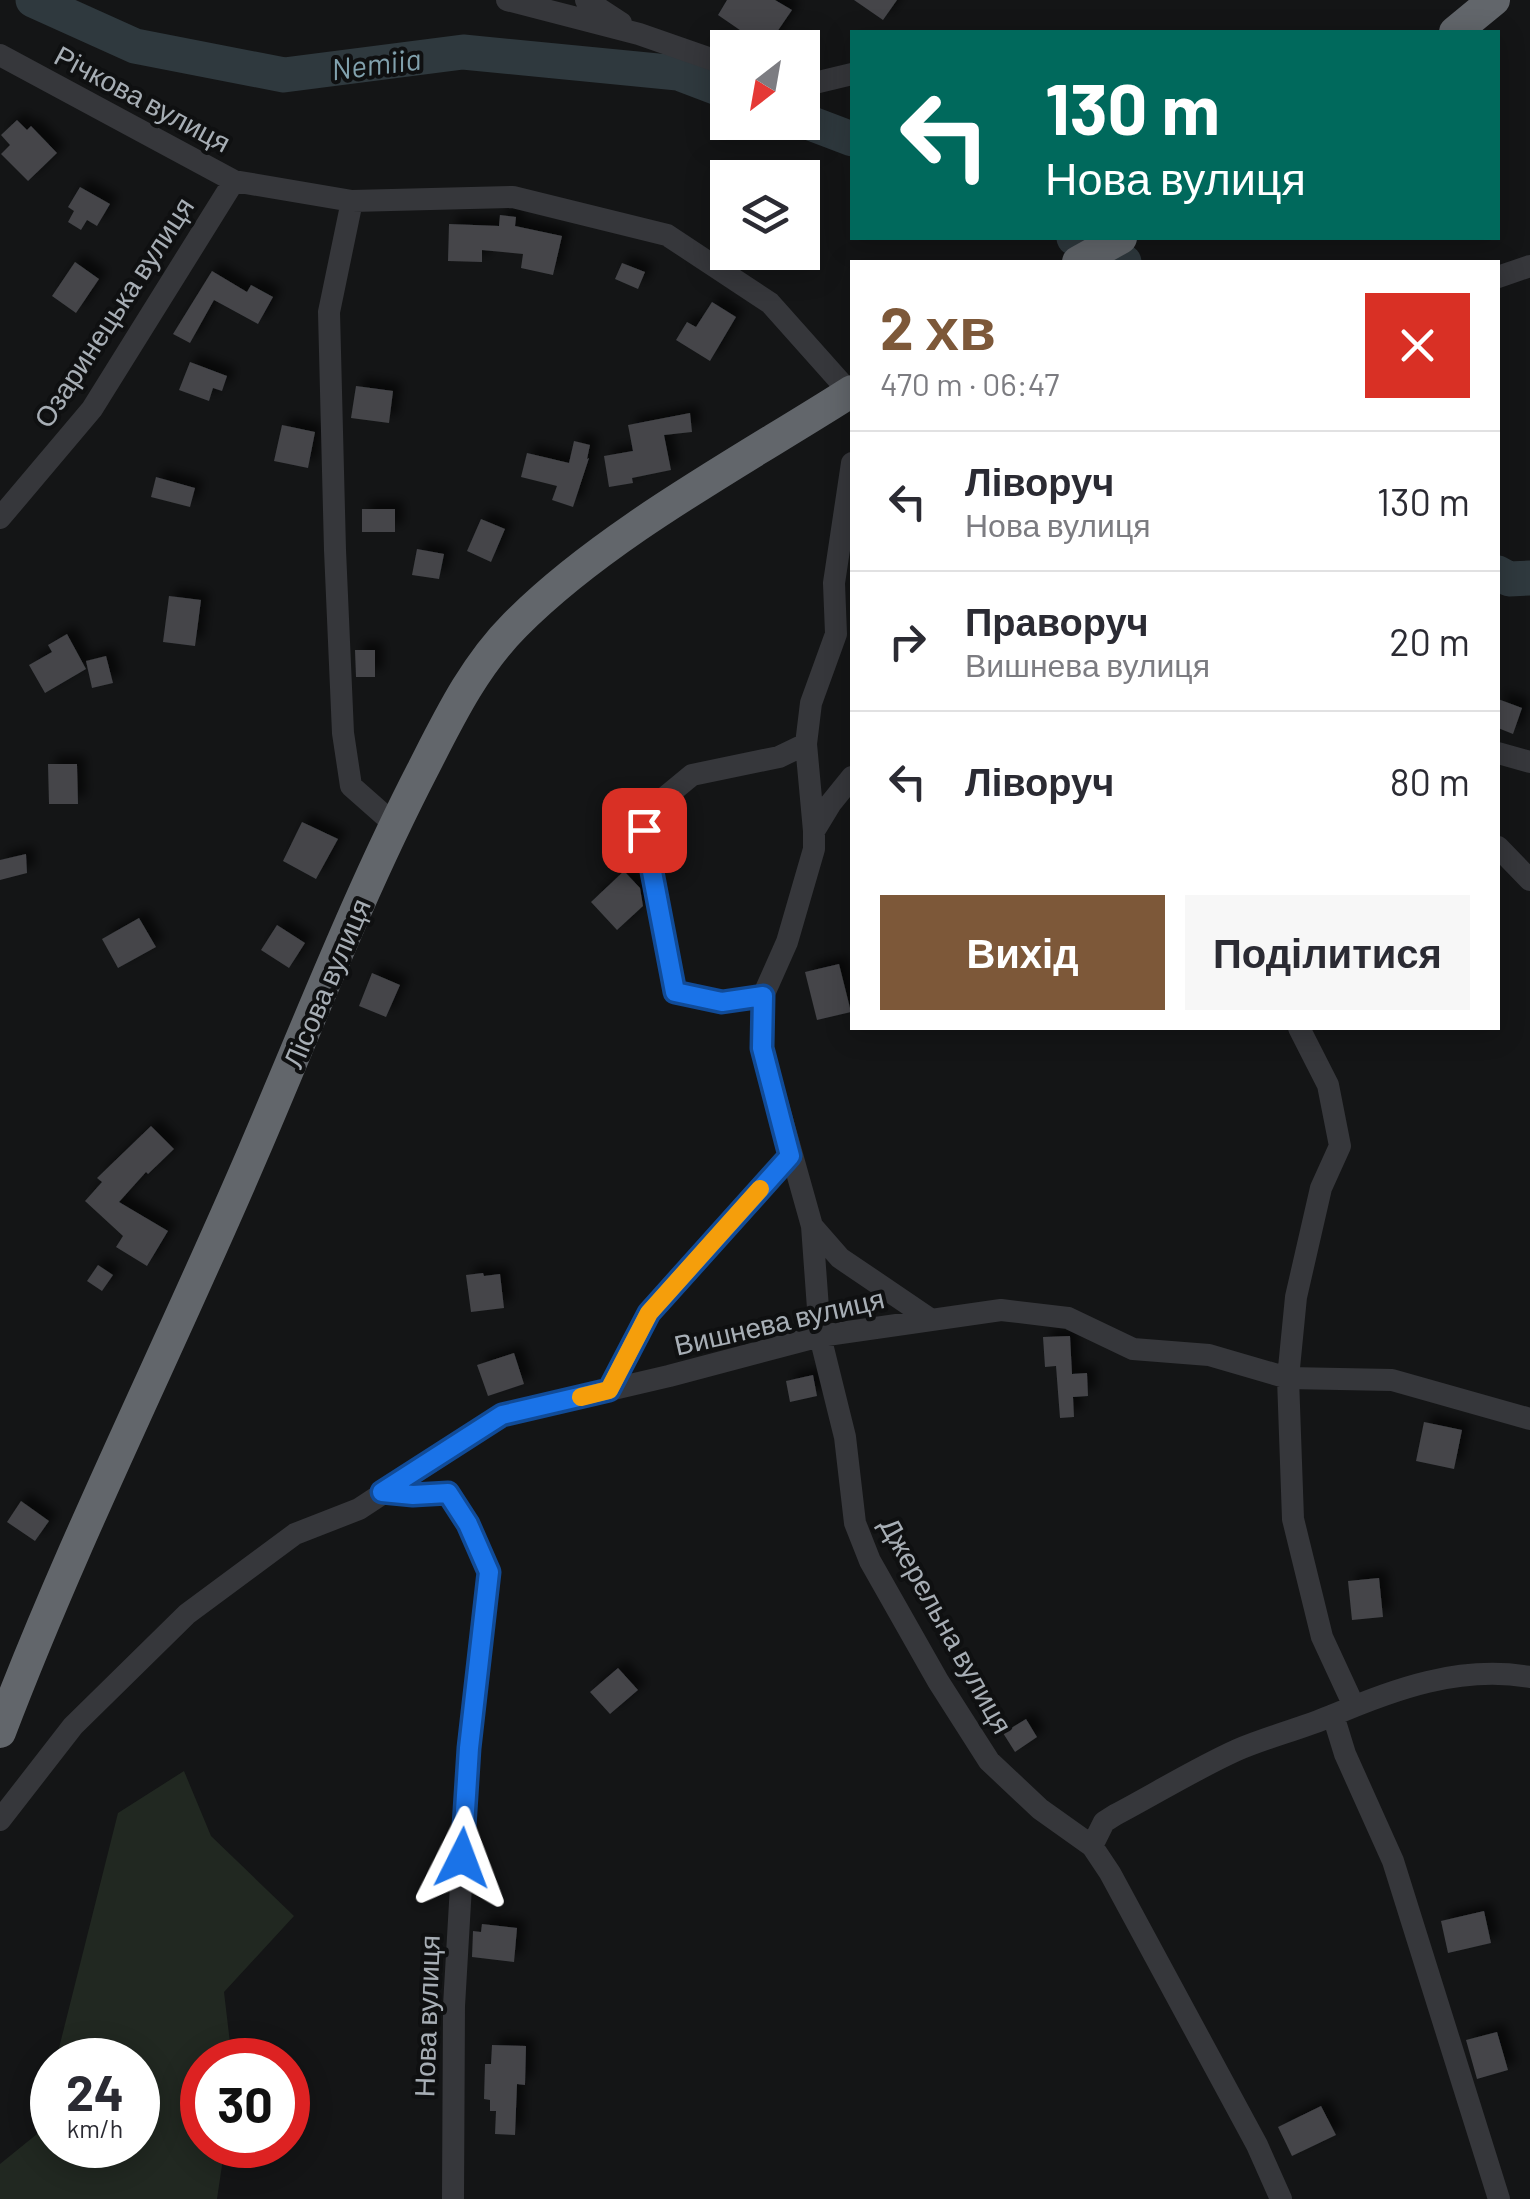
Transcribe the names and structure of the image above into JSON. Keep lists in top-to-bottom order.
{
  "streets": {
    "highway": ["Лісова вулиця"],
    "street": [
      "Річкова вулиця",
      "Озаринецька вулиця",
      "Вишнева вулиця",
      "Джерельна вулиця",
      "Нова вулиця"
    ]
  },
  "crossings": [
    ["Річкова вулиця", "Озаринецька вулиця"],
    ["Вишнева вулиця", "Джерельна вулиця"],
    ["Вишнева вулиця", "Нова вулиця"]
  ],
  "water": ["Nemiia"],
  "north": "bottom left",
  "page": {
    "turn": ["130 m", "Нова вулиця"],
    "heading": ["2 хв", "470 m · 06:47"],
    "list": [
      {
        "name": "Ліворуч",
        "note": "Нова вулиця",
        "value": "130 m"
      },
      {
        "name": "Праворуч",
        "note": "Вишнева вулиця",
        "value": "20 m"
      },
      {
        "name": "Ліворуч",
        "value": "80 m"
      }
    ],
    "buttons": ["Вихід", "Поділитися"],
    "speed": "24 km/h",
    "limit": "30"
  }
}
